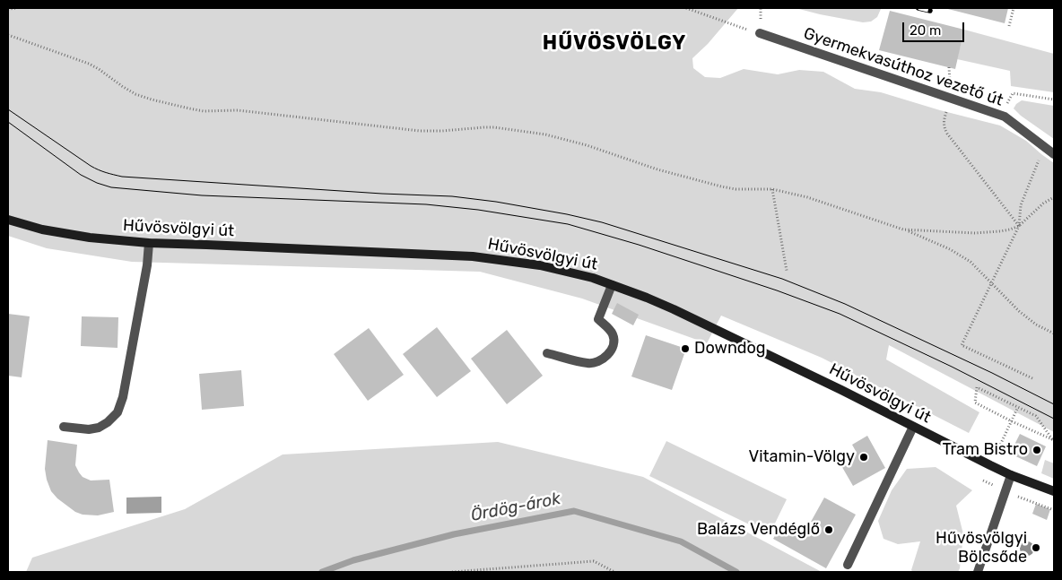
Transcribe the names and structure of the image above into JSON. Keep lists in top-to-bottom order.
{
  "streets": {
    "main road": ["Hűvösvölgyi út"],
    "street": ["Gyermekvasúthoz vezető út"]
  },
  "districts": ["HŰVÖSVÖLGY"],
  "water": ["Ördög-árok"],
  "places": [
    "Downdog",
    "Tram Bistro",
    "Vitamin-Völgy",
    "Balázs Vendéglő",
    "Hűvösvölgyi Bölcsőde"
  ],
  "scale_bar": "20 m"
}
